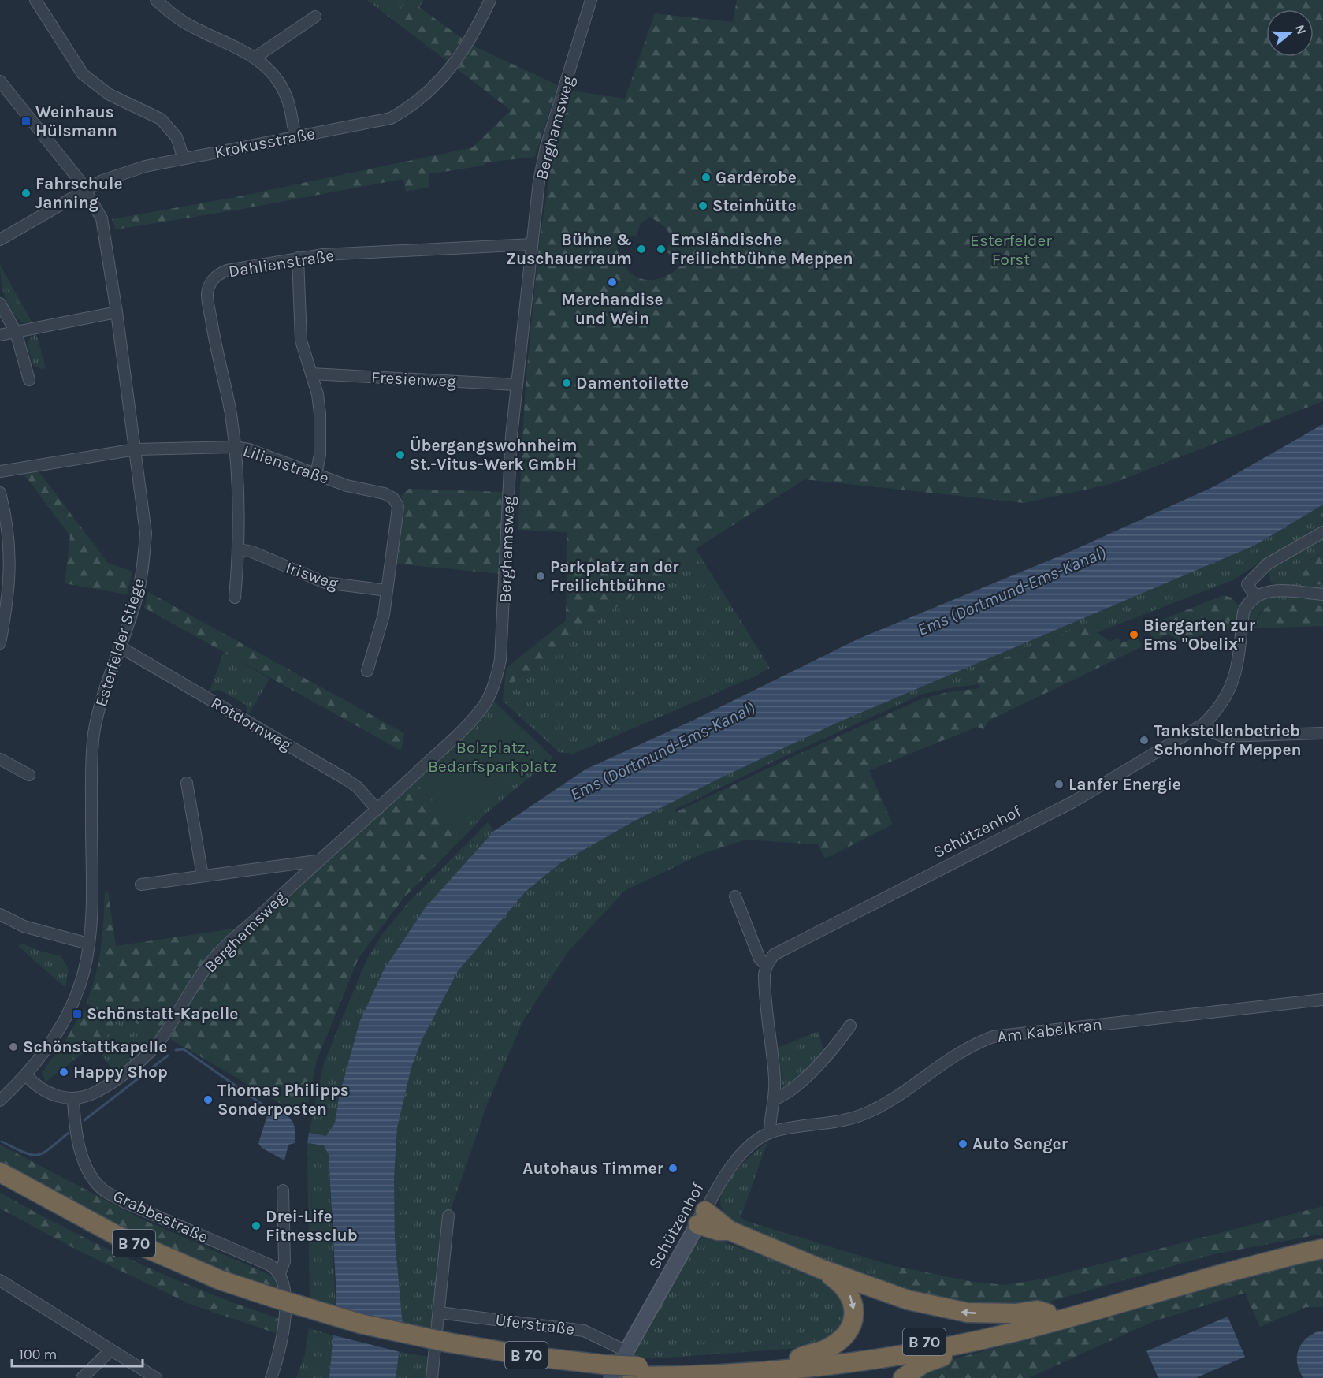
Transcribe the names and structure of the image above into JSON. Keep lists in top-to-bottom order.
{
  "streets": {
    "highway": ["B 70"],
    "street": [
      "Berghamsweg",
      "Krokusstraße",
      "Dahlienstraße",
      "Fresienweg",
      "Lilienstraße",
      "Irisweg",
      "Esterfelder Stiege",
      "Rotdornweg",
      "Schützenhof",
      "Am Kabelkran",
      "Grabbestraße",
      "Uferstraße"
    ]
  },
  "crossings": [
    ["Berghamsweg", "Dahlienstraße"],
    ["Berghamsweg", "Fresienweg"],
    ["Berghamsweg", "Rotdornweg"],
    ["Berghamsweg", "Grabbestraße"],
    ["Krokusstraße", "Esterfelder Stiege"],
    ["Dahlienstraße", "Lilienstraße"],
    ["Dahlienstraße", "Irisweg"],
    ["Lilienstraße", "Irisweg"],
    ["Lilienstraße", "Esterfelder Stiege"],
    ["Esterfelder Stiege", "Rotdornweg"],
    ["Schützenhof", "Am Kabelkran"],
    ["Schützenhof", "B 70"],
    ["Schützenhof", "Uferstraße"]
  ],
  "water": ["Ems (Dortmund-Ems-Kanal)"],
  "parks": ["Esterfelder Forst", "Bolzplatz, Bedarfsparkplatz"],
  "places": {
    "transit": ["Weinhaus Hülsmann", "Schönstatt-Kapelle"],
    "other": [
      "Garderobe",
      "Fahrschule Janning",
      "Steinhütte",
      "Bühne & Zuschauerraum",
      "Emsländische Freilichtbühne Meppen",
      "Merchandise und Wein",
      "Damentoilette",
      "Übergangswohnheim St.-Vitus-Werk GmbH",
      "Parkplatz an der Freilichtbühne",
      "Biergarten zur Ems \"Obelix\"",
      "Tankstellenbetrieb Schonhoff Meppen",
      "Lanfer Energie",
      "Schönstattkapelle",
      "Happy Shop",
      "Thomas Philipps Sonderposten",
      "Auto Senger",
      "Autohaus Timmer",
      "Drei-Life Fitnessclub"
    ]
  },
  "scale_bar": "100 m",
  "north": "right"
}
